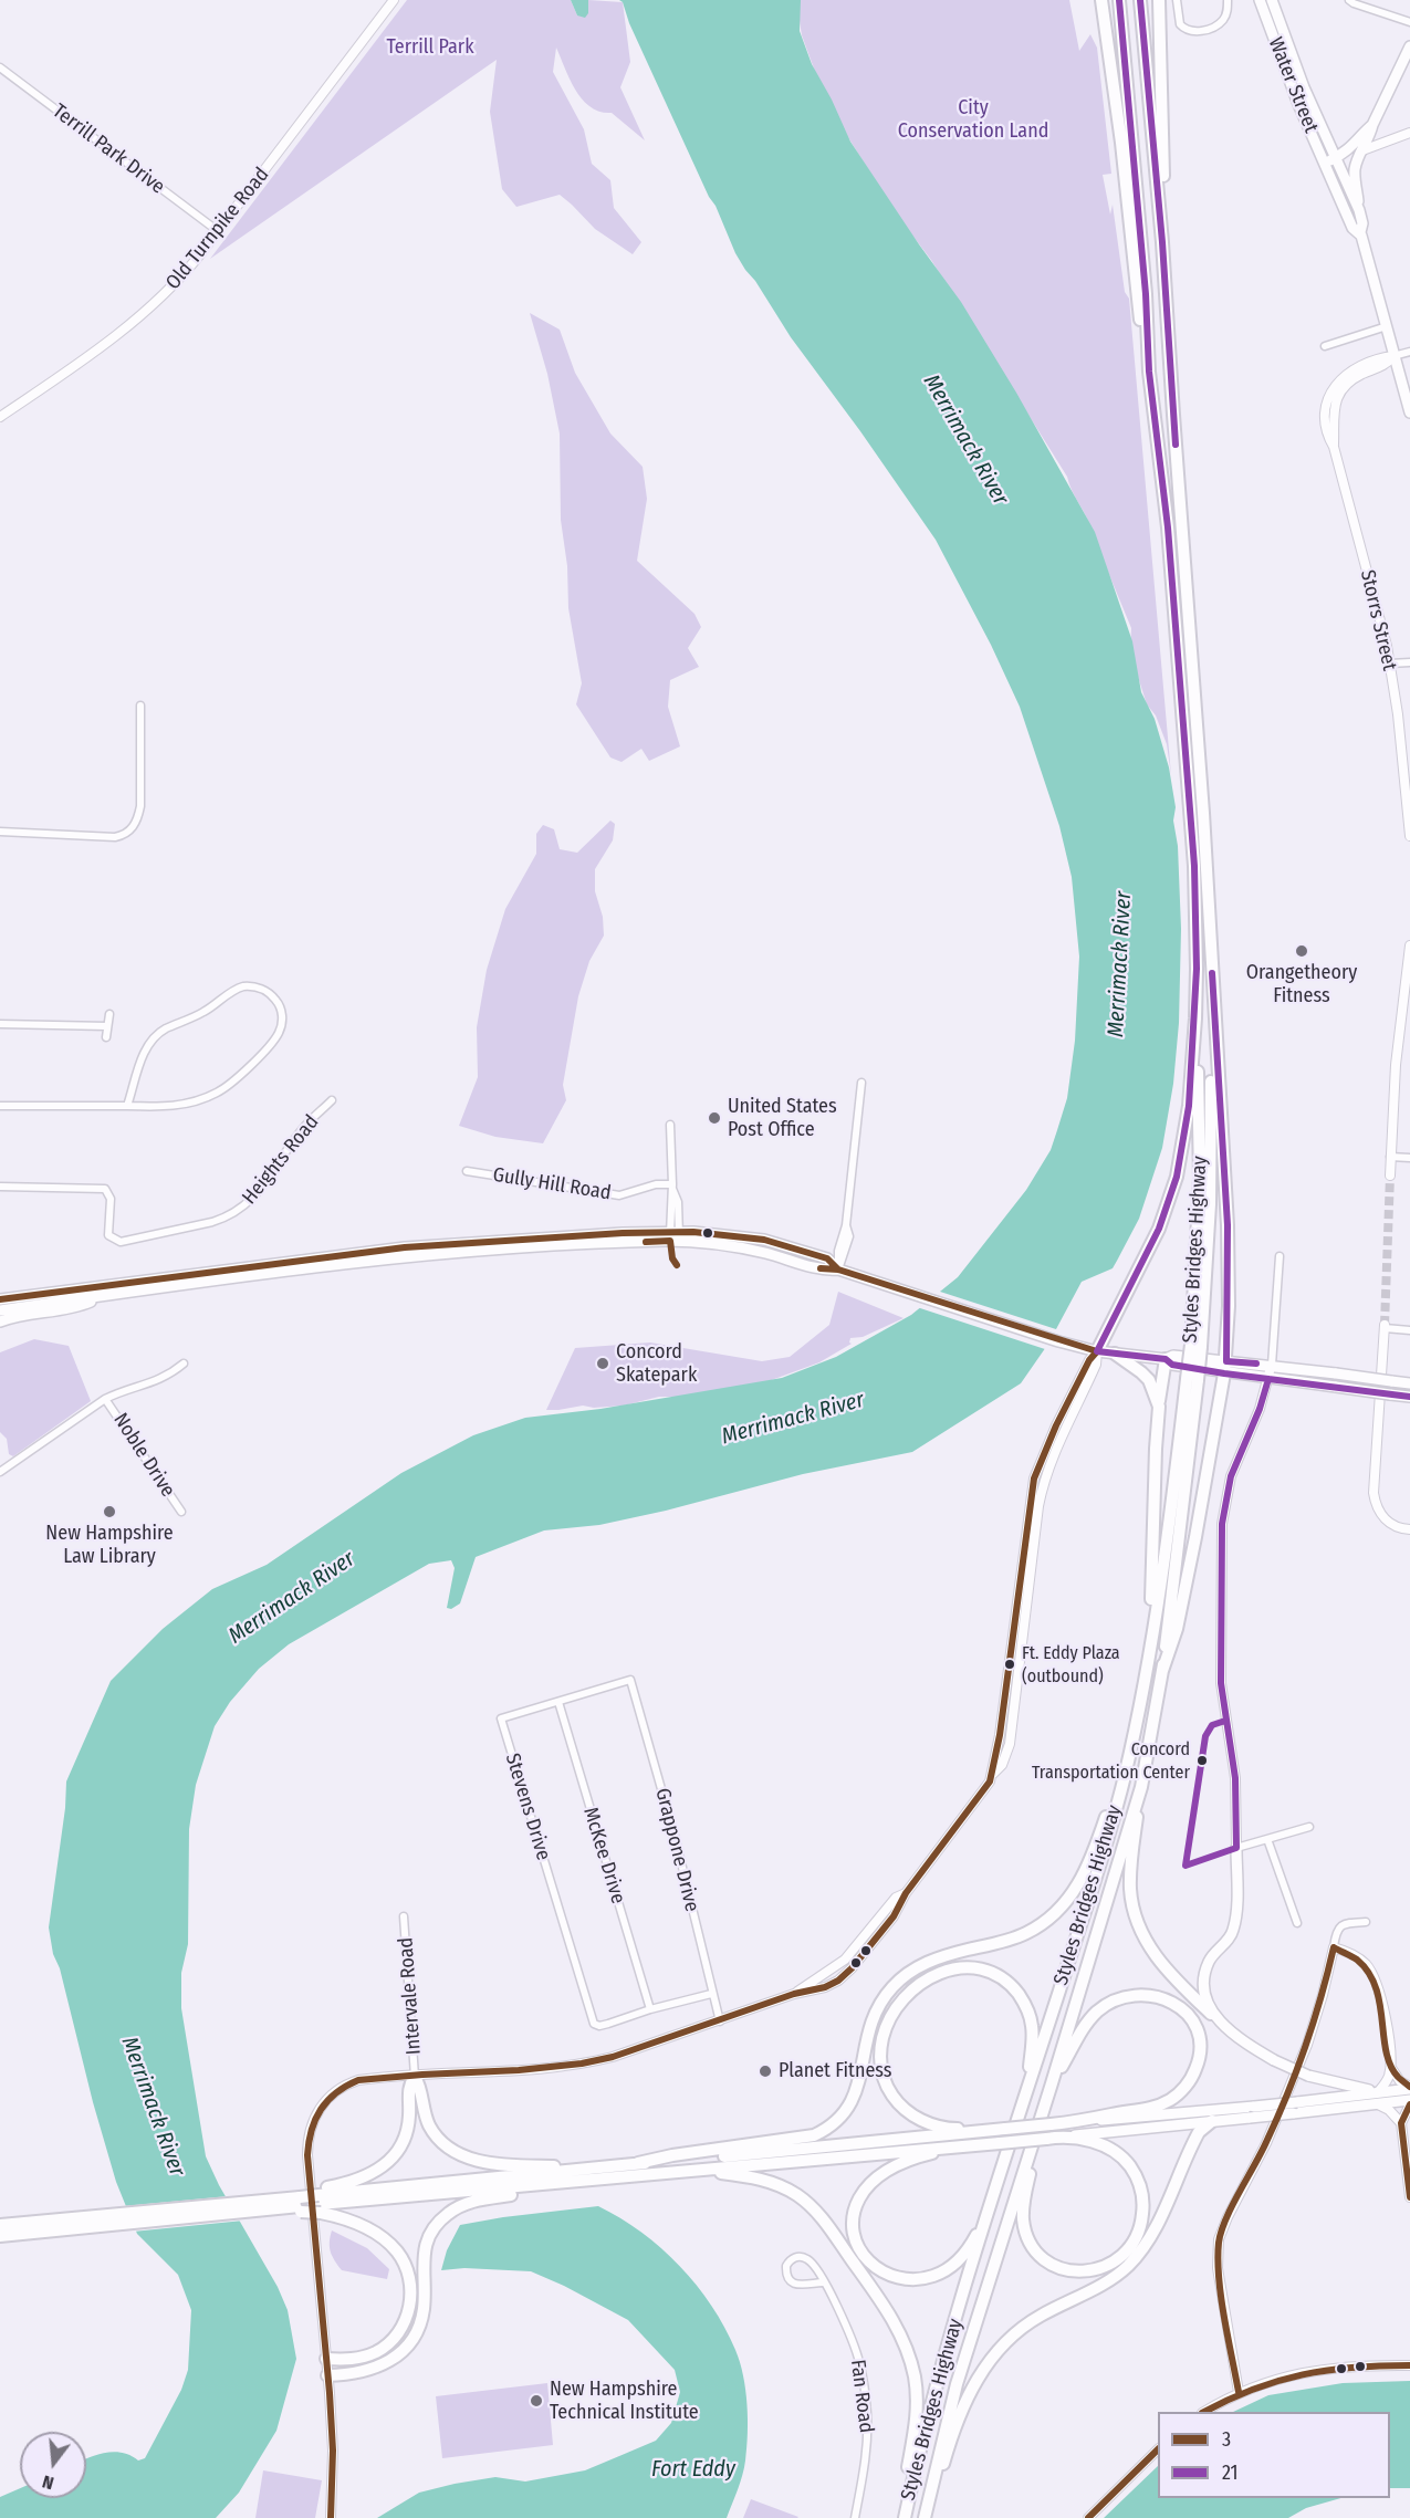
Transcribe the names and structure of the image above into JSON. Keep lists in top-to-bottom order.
{
  "streets": {
    "highway": ["Styles Bridges Highway"],
    "main road": ["Water Street"],
    "street": [
      "Terrill Park Drive",
      "Old Turnpike Road",
      "Storrs Street",
      "Heights Road",
      "Gully Hill Road",
      "Noble Drive",
      "Stevens Drive",
      "Grappone Drive",
      "McKee Drive",
      "Intervale Road",
      "Fan Road"
    ]
  },
  "crossings": [
    ["Terrill Park Drive", "Old Turnpike Road"],
    ["Stevens Drive", "Grappone Drive"],
    ["Stevens Drive", "McKee Drive"]
  ],
  "water": ["Merrimack River", "Fort Eddy"],
  "parks": ["Terrill Park", "City Conservation Land"],
  "places": [
    "Orangetheory Fitness",
    "United States Post Office",
    "Concord Skatepark",
    "New Hampshire Law Library",
    "Ft. Eddy Plaza (outbound)",
    "Concord Transportation Center",
    "Planet Fitness",
    "New Hampshire Technical Institute"
  ],
  "lines": ["transit line 21", "transit line 3"],
  "legend": ["3", "21"],
  "north": "bottom"
}
